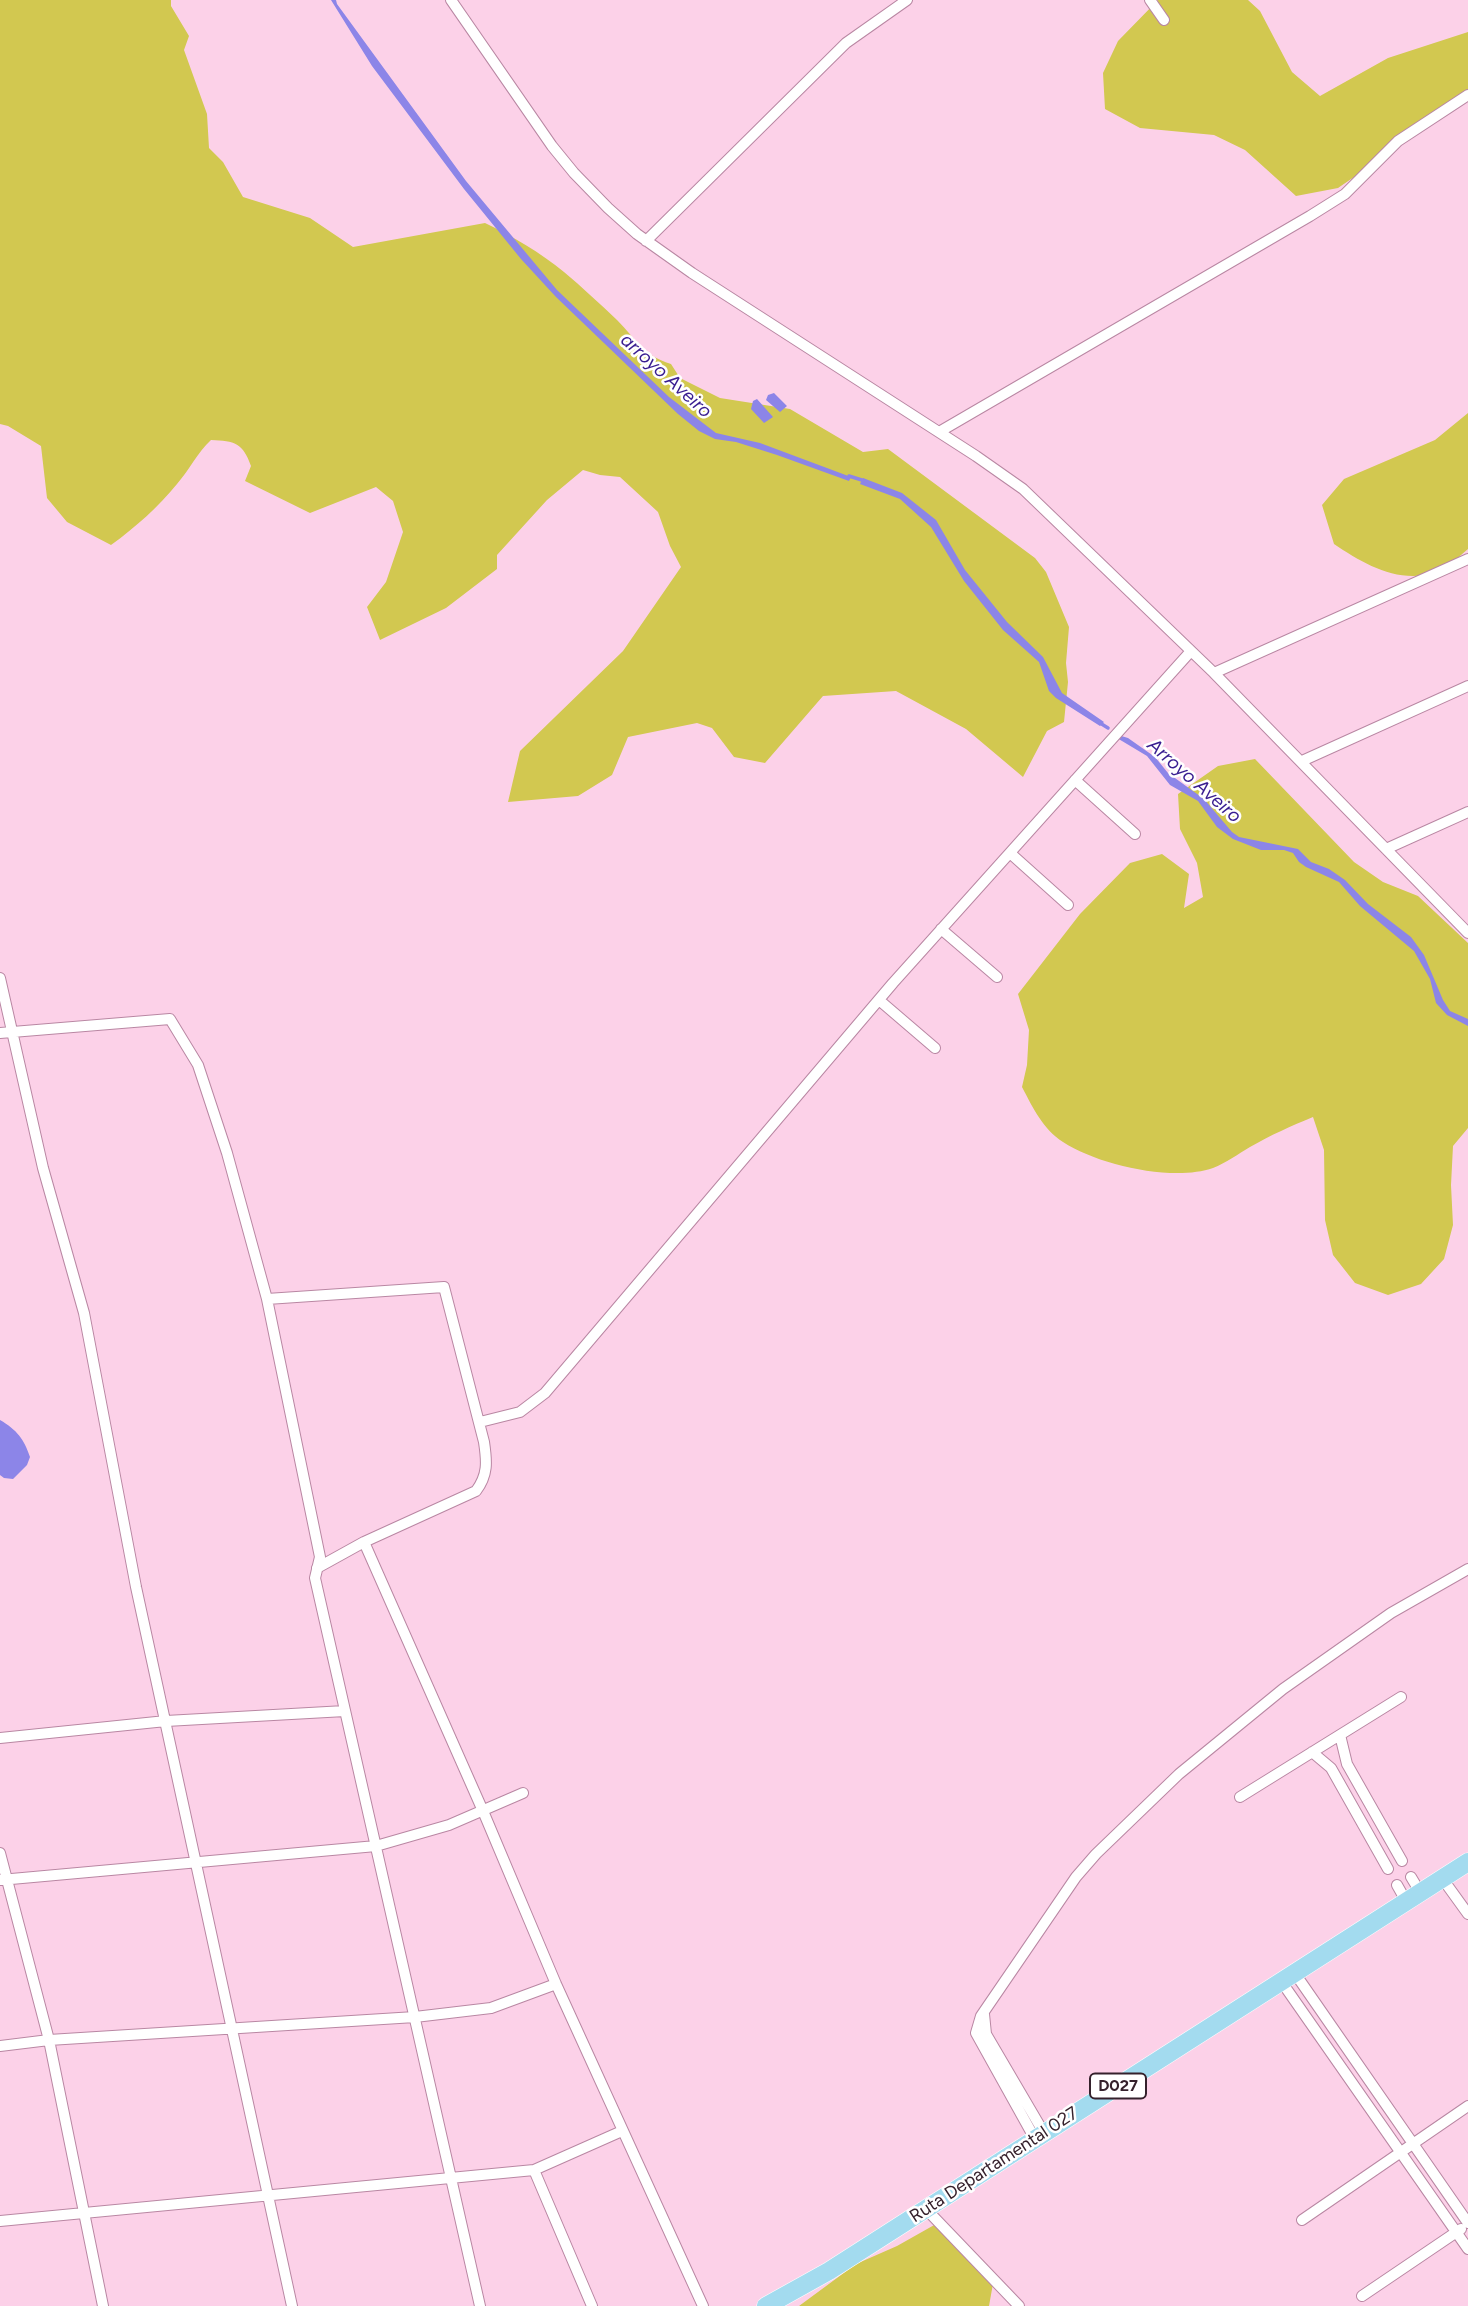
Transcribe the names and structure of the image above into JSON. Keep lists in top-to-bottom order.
{
  "streets": {
    "main road": ["D027", "Ruta Departamental 027"]
  },
  "water": ["arroyo Aveiro", "Arroyo Aveiro"]
}
